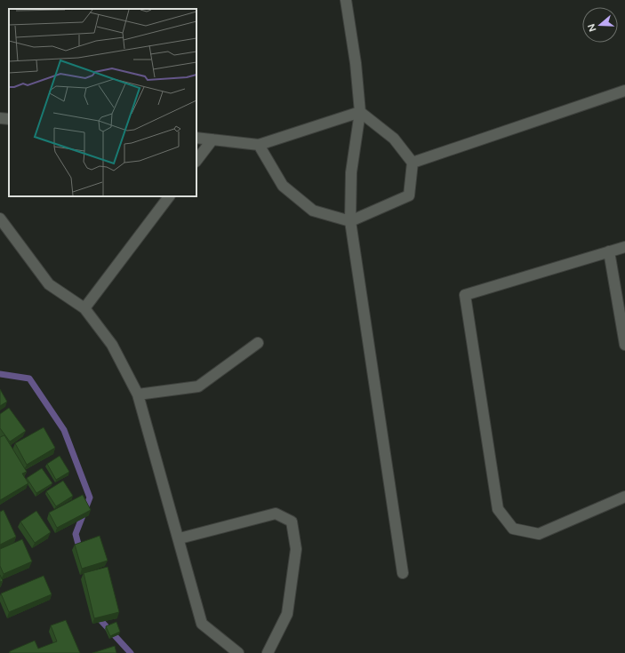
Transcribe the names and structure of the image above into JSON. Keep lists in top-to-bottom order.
{
  "north": "left"
}
